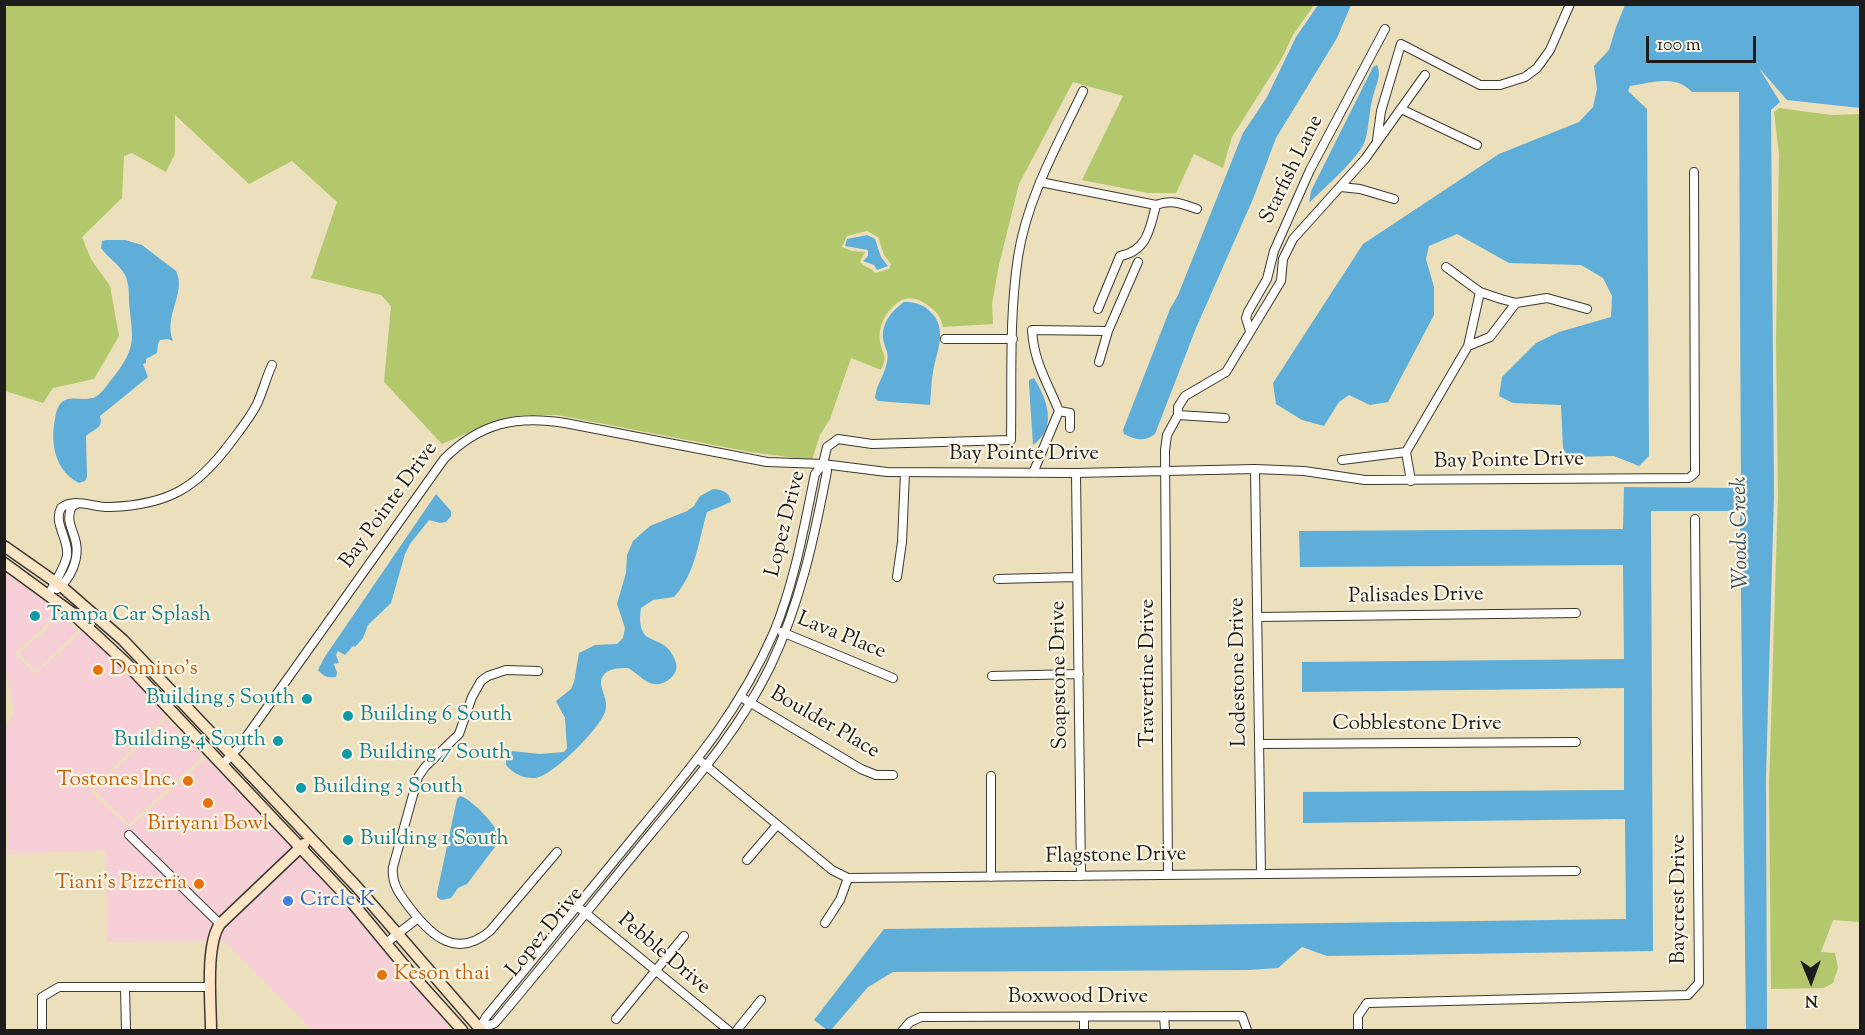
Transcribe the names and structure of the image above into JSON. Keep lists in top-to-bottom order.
{
  "streets": {
    "street": [
      "Starfish Lane",
      "Bay Pointe Drive",
      "Lopez Drive",
      "Palisades Drive",
      "Lava Place",
      "Lodestone Drive",
      "Travertine Drive",
      "Soapstone Drive",
      "Boulder Place",
      "Cobblestone Drive",
      "Flagstone Drive",
      "Baycrest Drive",
      "Pebble Drive",
      "Boxwood Drive"
    ]
  },
  "crossings": [
    ["Starfish Lane", "Travertine Drive"],
    ["Bay Pointe Drive", "Lopez Drive"],
    ["Bay Pointe Drive", "Lodestone Drive"],
    ["Bay Pointe Drive", "Travertine Drive"],
    ["Bay Pointe Drive", "Soapstone Drive"],
    ["Lopez Drive", "Lava Place"],
    ["Lopez Drive", "Boulder Place"],
    ["Lopez Drive", "Pebble Drive"],
    ["Palisades Drive", "Lodestone Drive"],
    ["Lodestone Drive", "Cobblestone Drive"],
    ["Lodestone Drive", "Flagstone Drive"],
    ["Travertine Drive", "Flagstone Drive"],
    ["Soapstone Drive", "Flagstone Drive"]
  ],
  "water": ["Woods Creek"],
  "places": [
    "Tampa Car Splash",
    "Domino's",
    "Building 5 South",
    "Building 6 South",
    "Building 4 South",
    "Building 7 South",
    "Tostones Inc.",
    "Building 3 South",
    "Biriyani Bowl",
    "Building 1 South",
    "Tiani's Pizzeria",
    "Circle K",
    "Keson thai"
  ],
  "scale_bar": "100 m",
  "north": "bottom"
}
